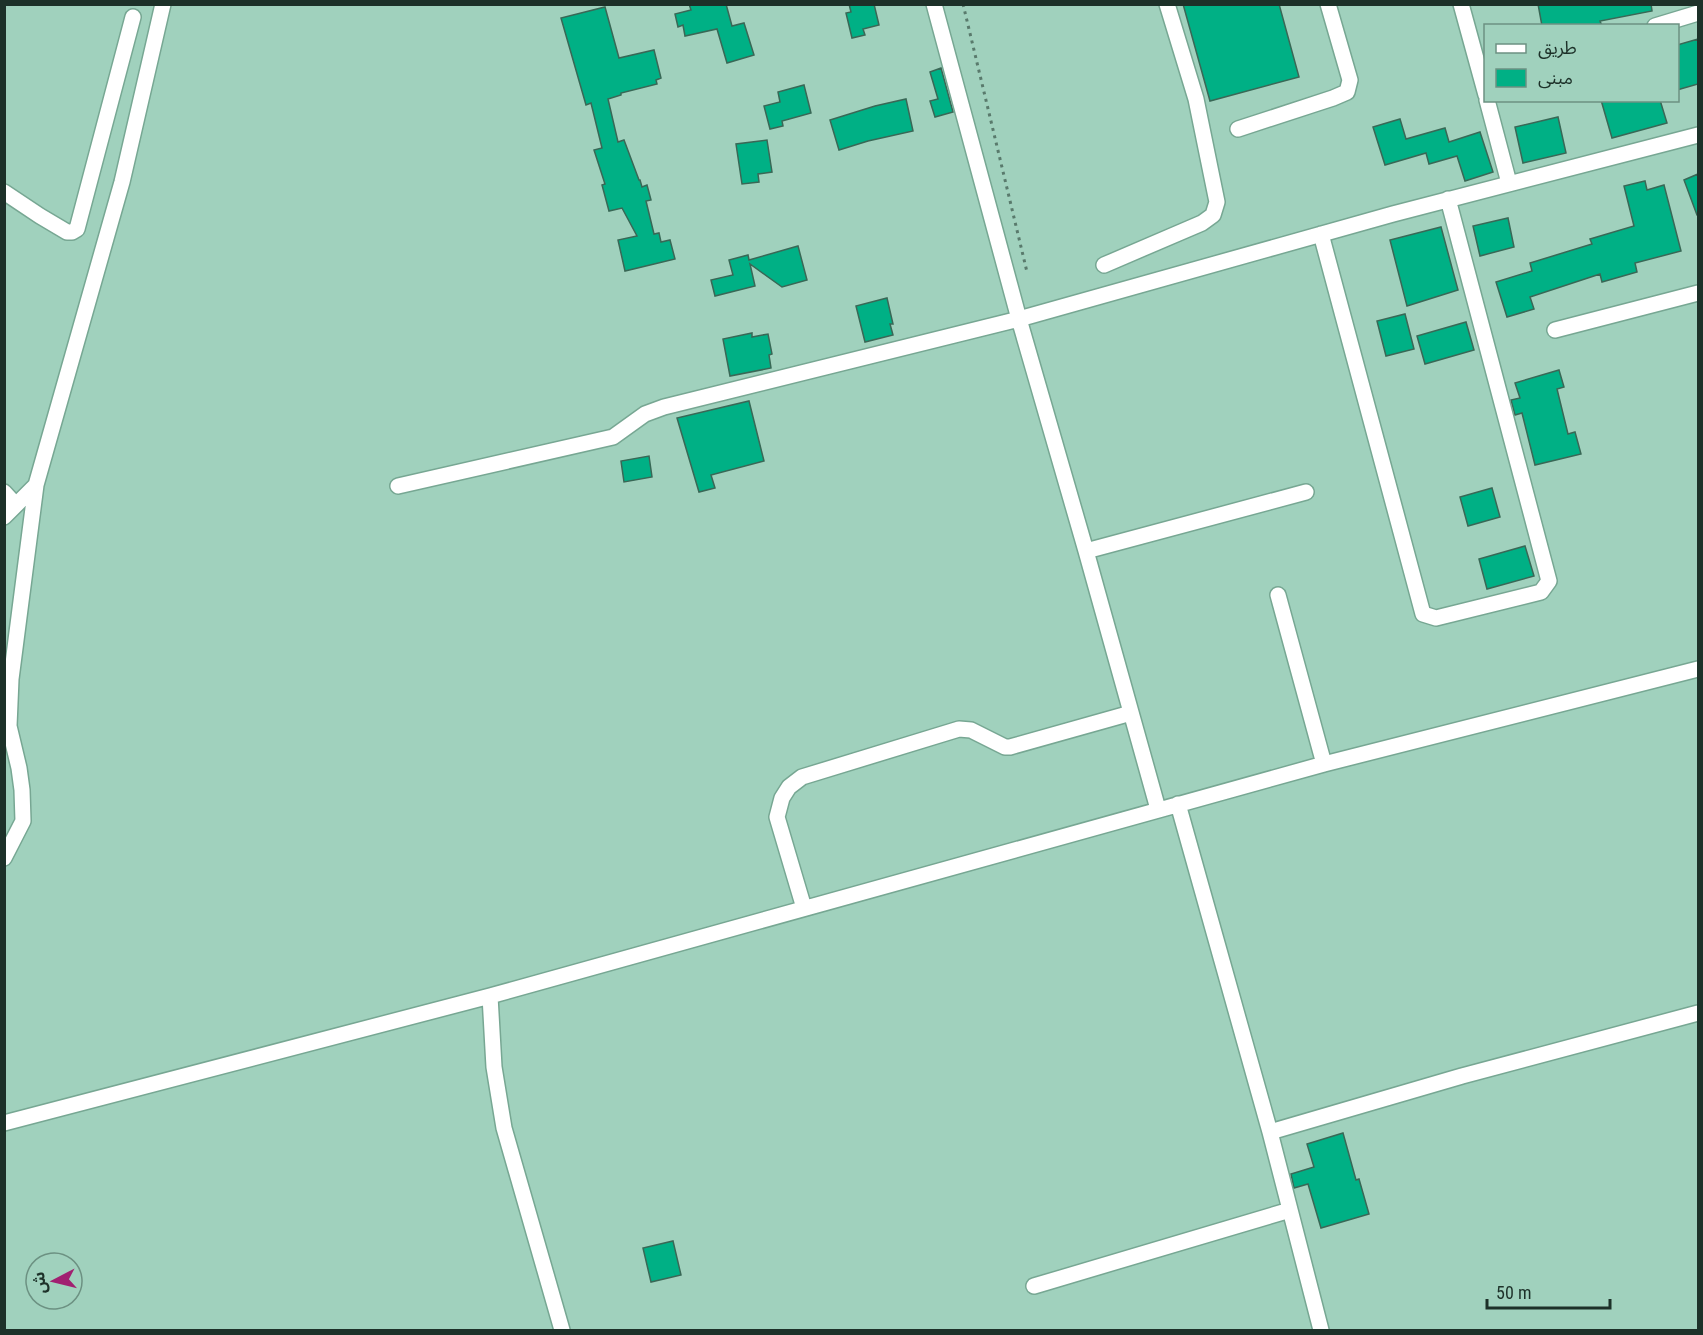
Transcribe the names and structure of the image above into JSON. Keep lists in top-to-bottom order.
{
  "legend": ["طريق", "مبنى"],
  "scale_bar": "50 m",
  "north": "left"
}
